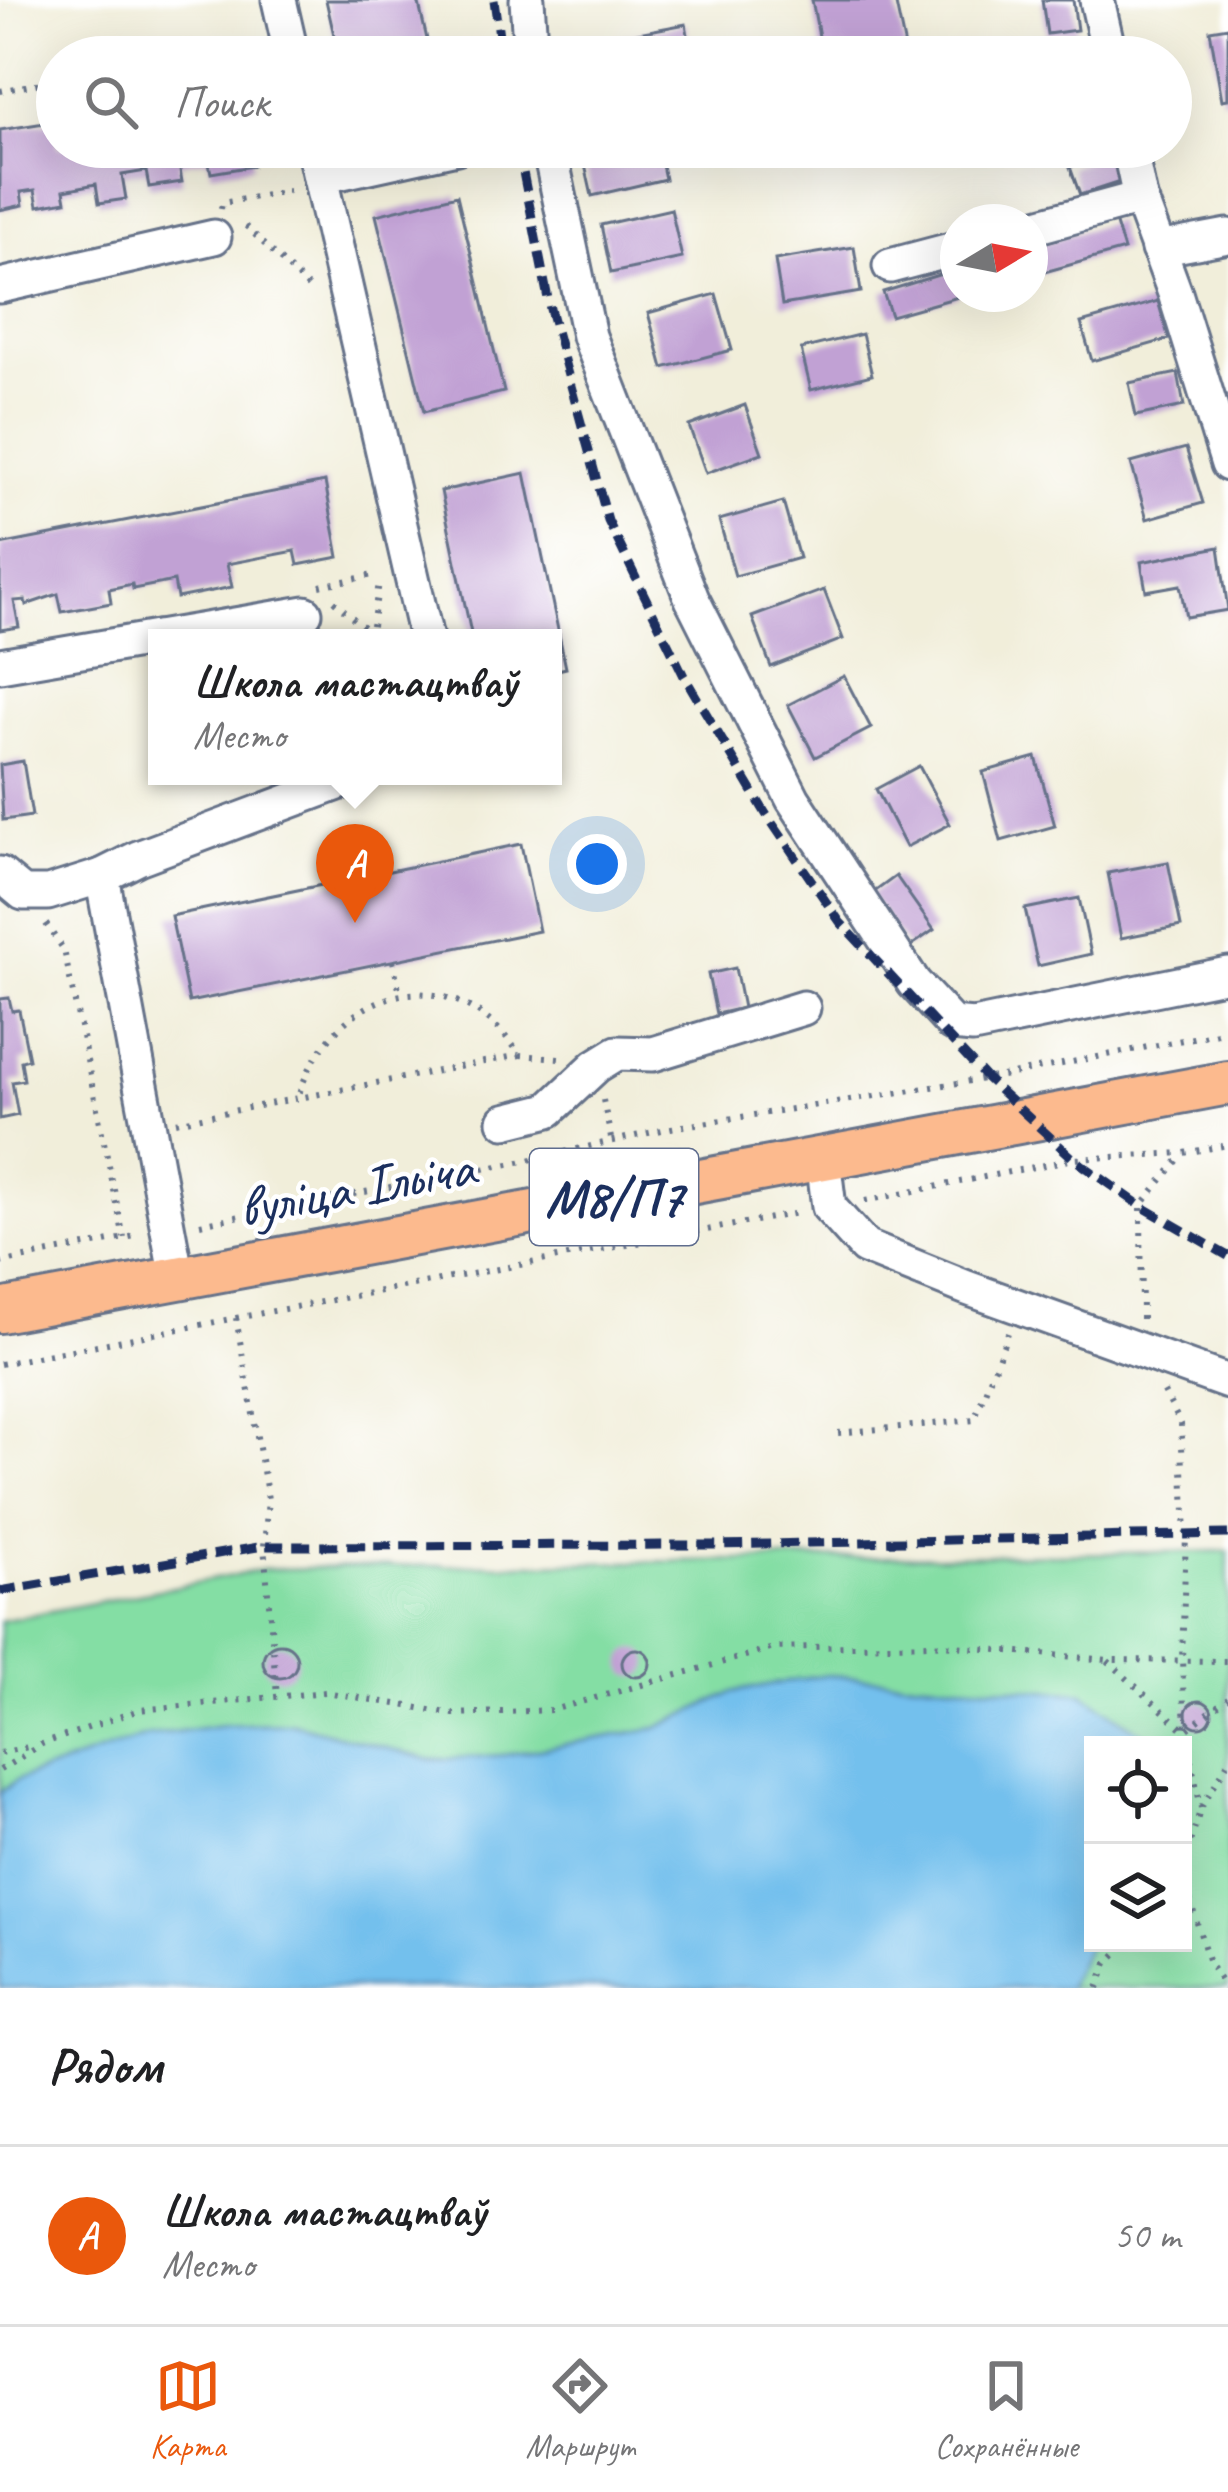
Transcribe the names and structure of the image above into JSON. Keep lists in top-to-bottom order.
{
  "streets": {
    "main road": ["вуліца Ільіча", "М8/П7"]
  },
  "north": "right",
  "page": {
    "search": "Поиск",
    "popup": ["Школа мастацтваў", "Место"],
    "pins": "A",
    "heading": "Рядом",
    "list": [
      {
        "mark": "A",
        "name": "Школа мастацтваў",
        "note": "Место",
        "value": "50 m"
      }
    ],
    "nav": ["Карта", "Маршрут", "Сохранённые"]
  }
}
